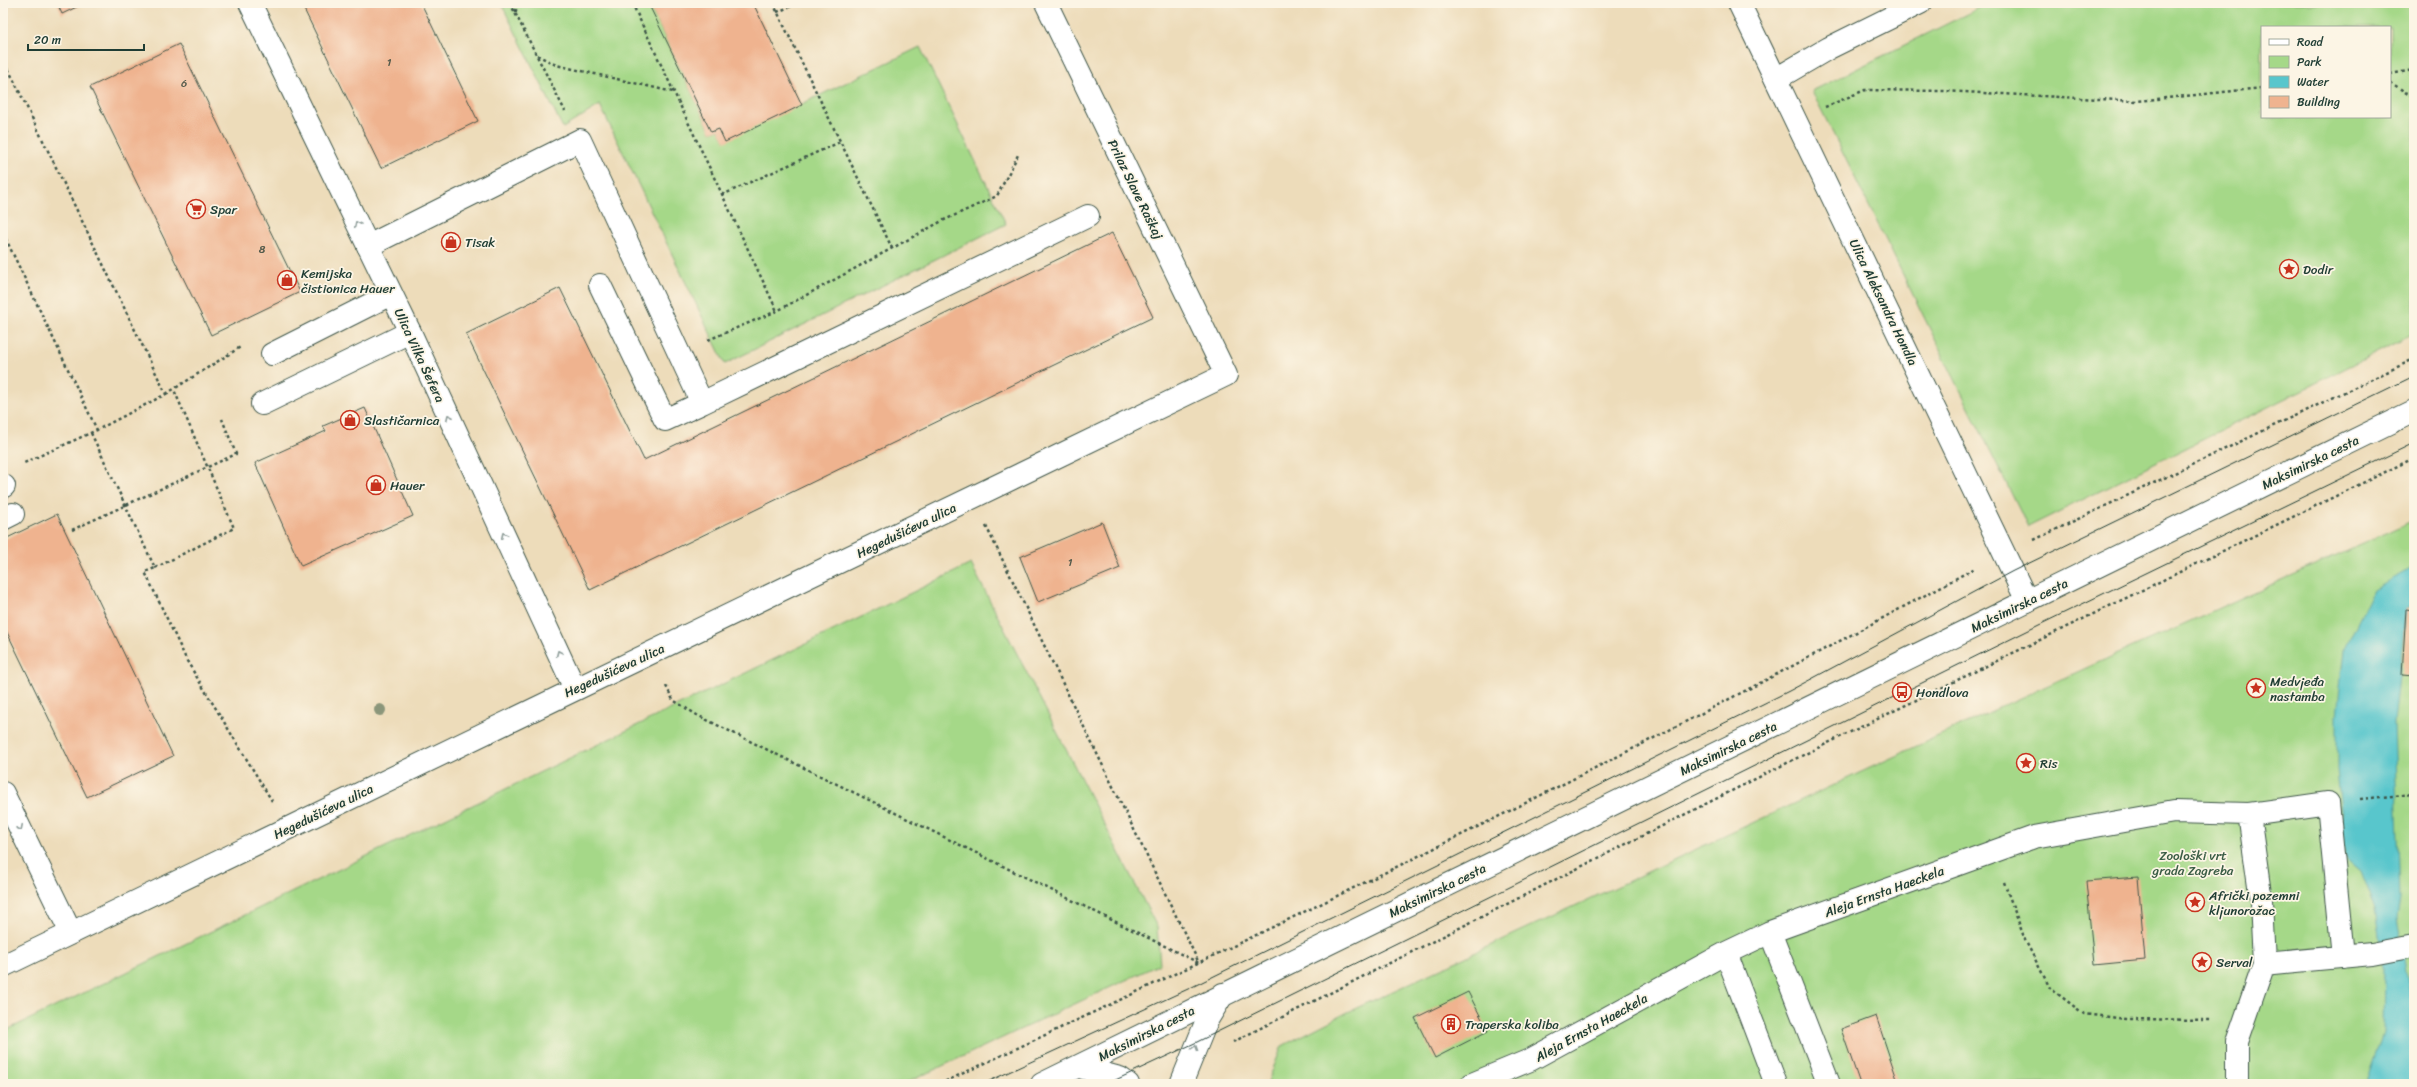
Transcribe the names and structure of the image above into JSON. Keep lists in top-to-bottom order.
{
  "streets": {
    "street": [
      "Prilaz Slave Raškaj",
      "Ulica Aleksandra Hondla",
      "Ulica Vilka Šefera",
      "Maksimirska cesta",
      "Hegedušićeva ulica",
      "Aleja Ernsta Haeckela"
    ]
  },
  "crossings": [
    ["Prilaz Slave Raškaj", "Hegedušićeva ulica"],
    ["Ulica Aleksandra Hondla", "Maksimirska cesta"],
    ["Ulica Vilka Šefera", "Hegedušićeva ulica"]
  ],
  "one_way": ["Ulica Vilka Šefera"],
  "parks": ["Zoološki vrt grada Zagreba"],
  "places": {
    "supermarket": ["Spar"],
    "shop": [
      "Tisak",
      "Kemijska čistionica Hauer",
      "Slastičarnica",
      "Hauer"
    ],
    "place": [
      "Dodir",
      "Medvjeđa nastamba",
      "Ris",
      "Afrički pozemni kljunorožac",
      "Serval"
    ],
    "bus stop": ["Hondlova"],
    "building": ["Traperska koliba"]
  },
  "house_numbers": [
    "1",
    "6",
    "8",
    "1"
  ],
  "legend": [
    "Road",
    "Park",
    "Water",
    "Building"
  ],
  "scale_bar": "20 m"
}
